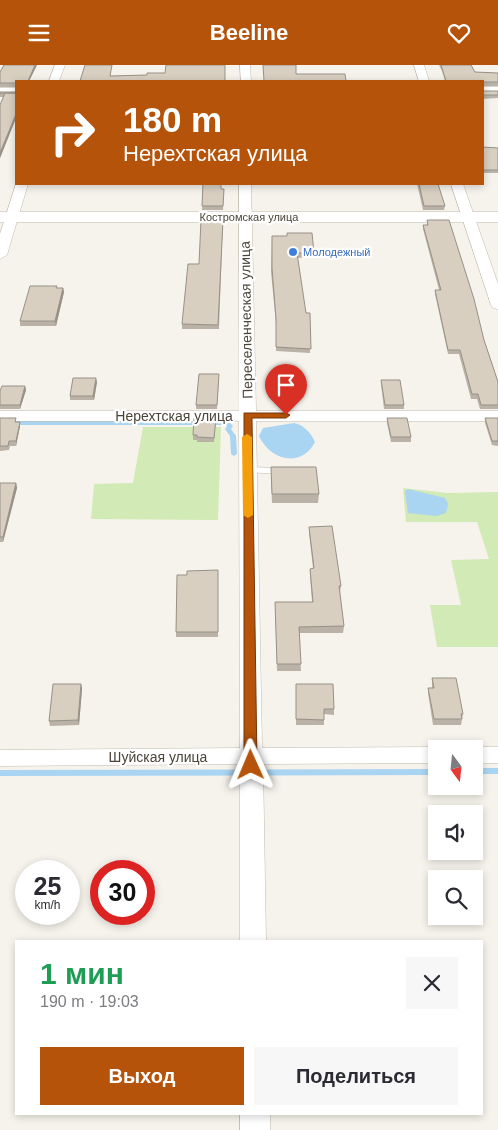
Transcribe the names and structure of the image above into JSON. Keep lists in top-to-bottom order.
{
  "streets": {
    "street": [
      "Костромская улица",
      "Переселенческая улица",
      "Нерехтская улица",
      "Шуйская улица"
    ]
  },
  "crossings": [
    ["Костромская улица", "Переселенческая улица"],
    ["Переселенческая улица", "Нерехтская улица"],
    ["Переселенческая улица", "Шуйская улица"]
  ],
  "places": ["Молодежный"],
  "north": "bottom",
  "page": {
    "header": "Beeline",
    "turn": ["180 m", "Нерехтская улица"],
    "speed": "25 km/h",
    "limit": "30",
    "heading": ["1 мин", "190 m · 19:03"],
    "buttons": ["Выход", "Поделиться"]
  }
}
